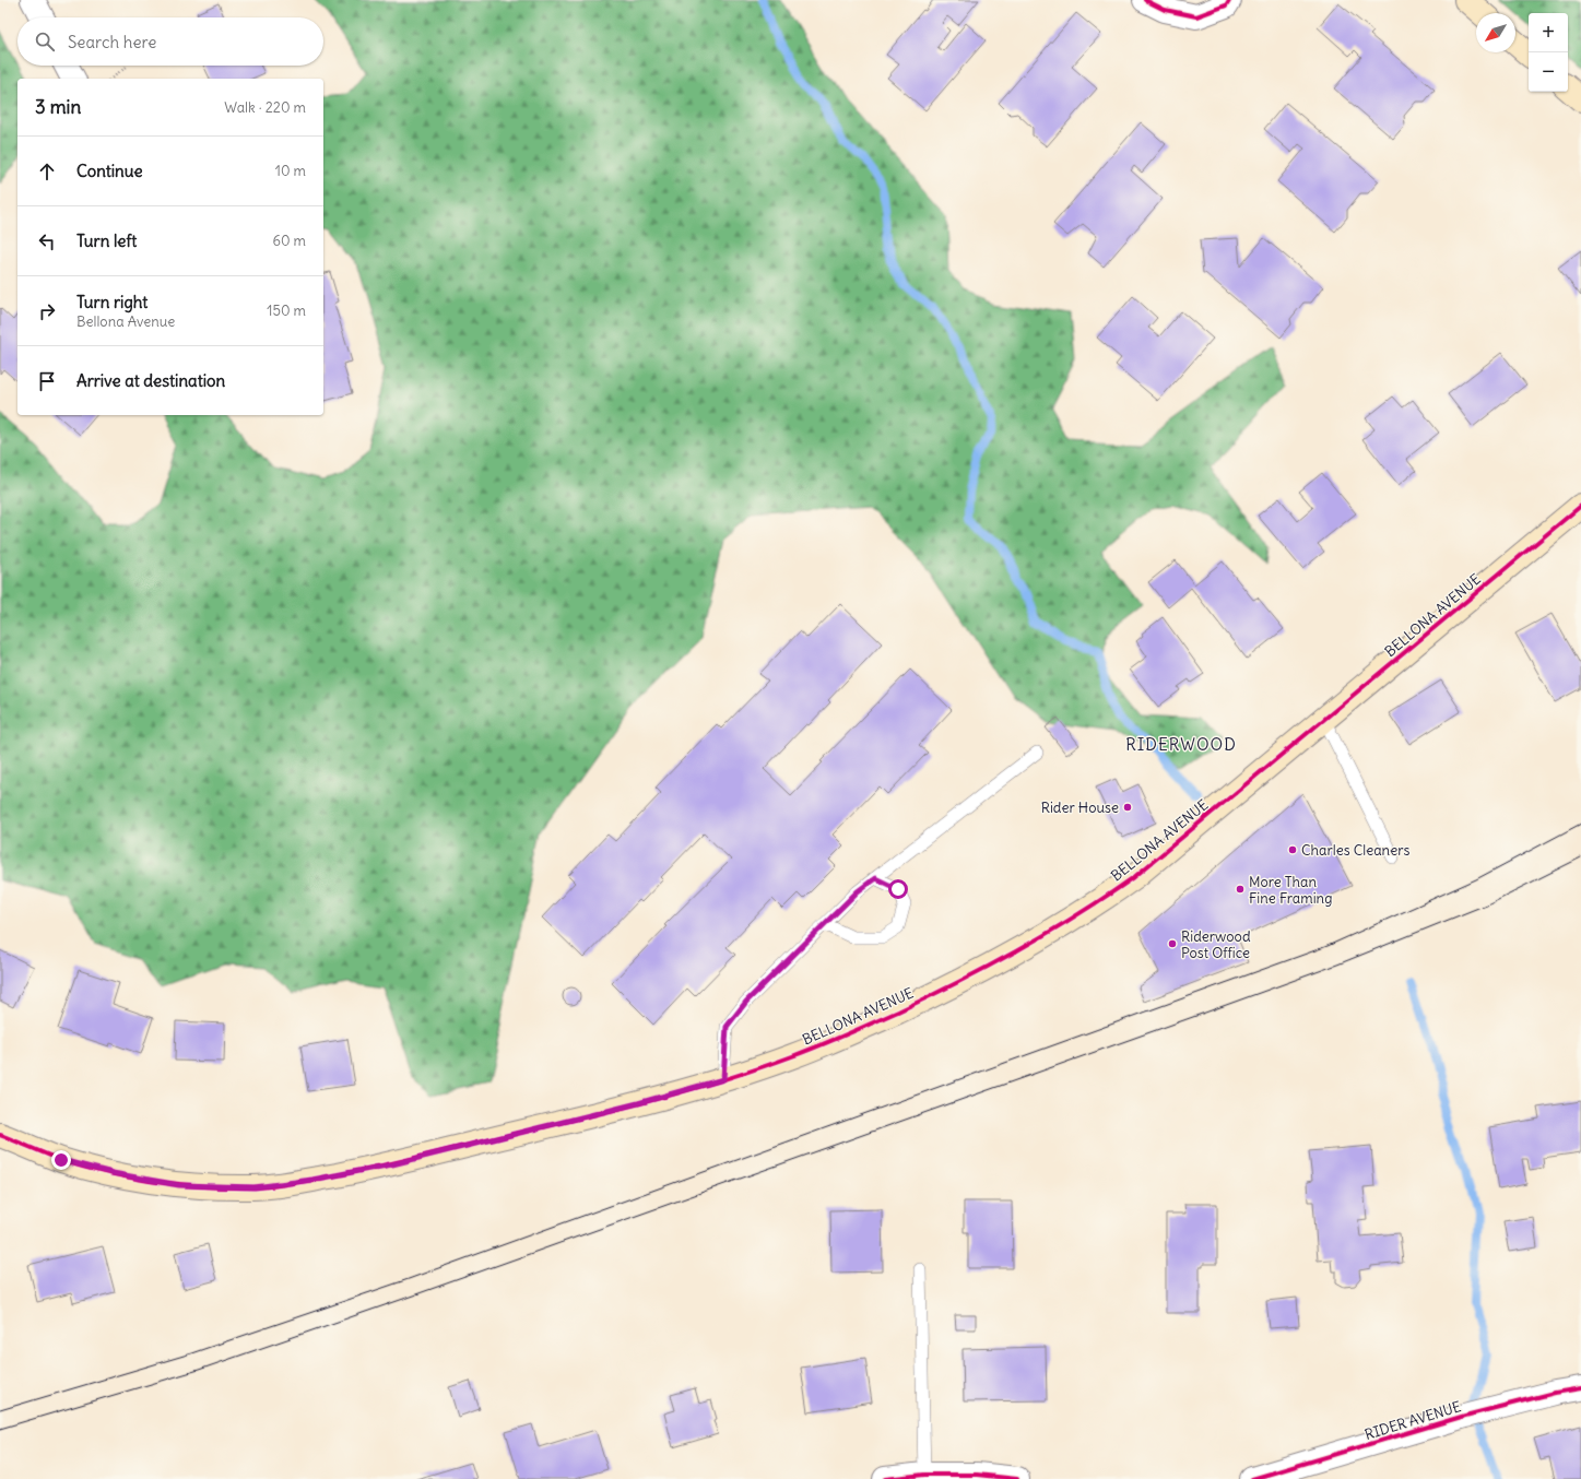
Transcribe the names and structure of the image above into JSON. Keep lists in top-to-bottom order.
{
  "streets": {
    "street": ["BELLONA AVENUE", "RIDER AVENUE"]
  },
  "districts": ["RIDERWOOD"],
  "places": [
    "Rider House",
    "Charles Cleaners",
    "More Than Fine Framing",
    "Riderwood Post Office"
  ],
  "north": "bottom left",
  "page": {
    "map_buttons": ["+", "−"],
    "search": "Search here",
    "heading": ["3 min", "Walk · 220 m"],
    "list": [
      ["Continue", "10 m"],
      ["Turn left", "60 m"],
      ["Turn right", "Bellona Avenue", "150 m"],
      "Arrive at destination"
    ]
  }
}
